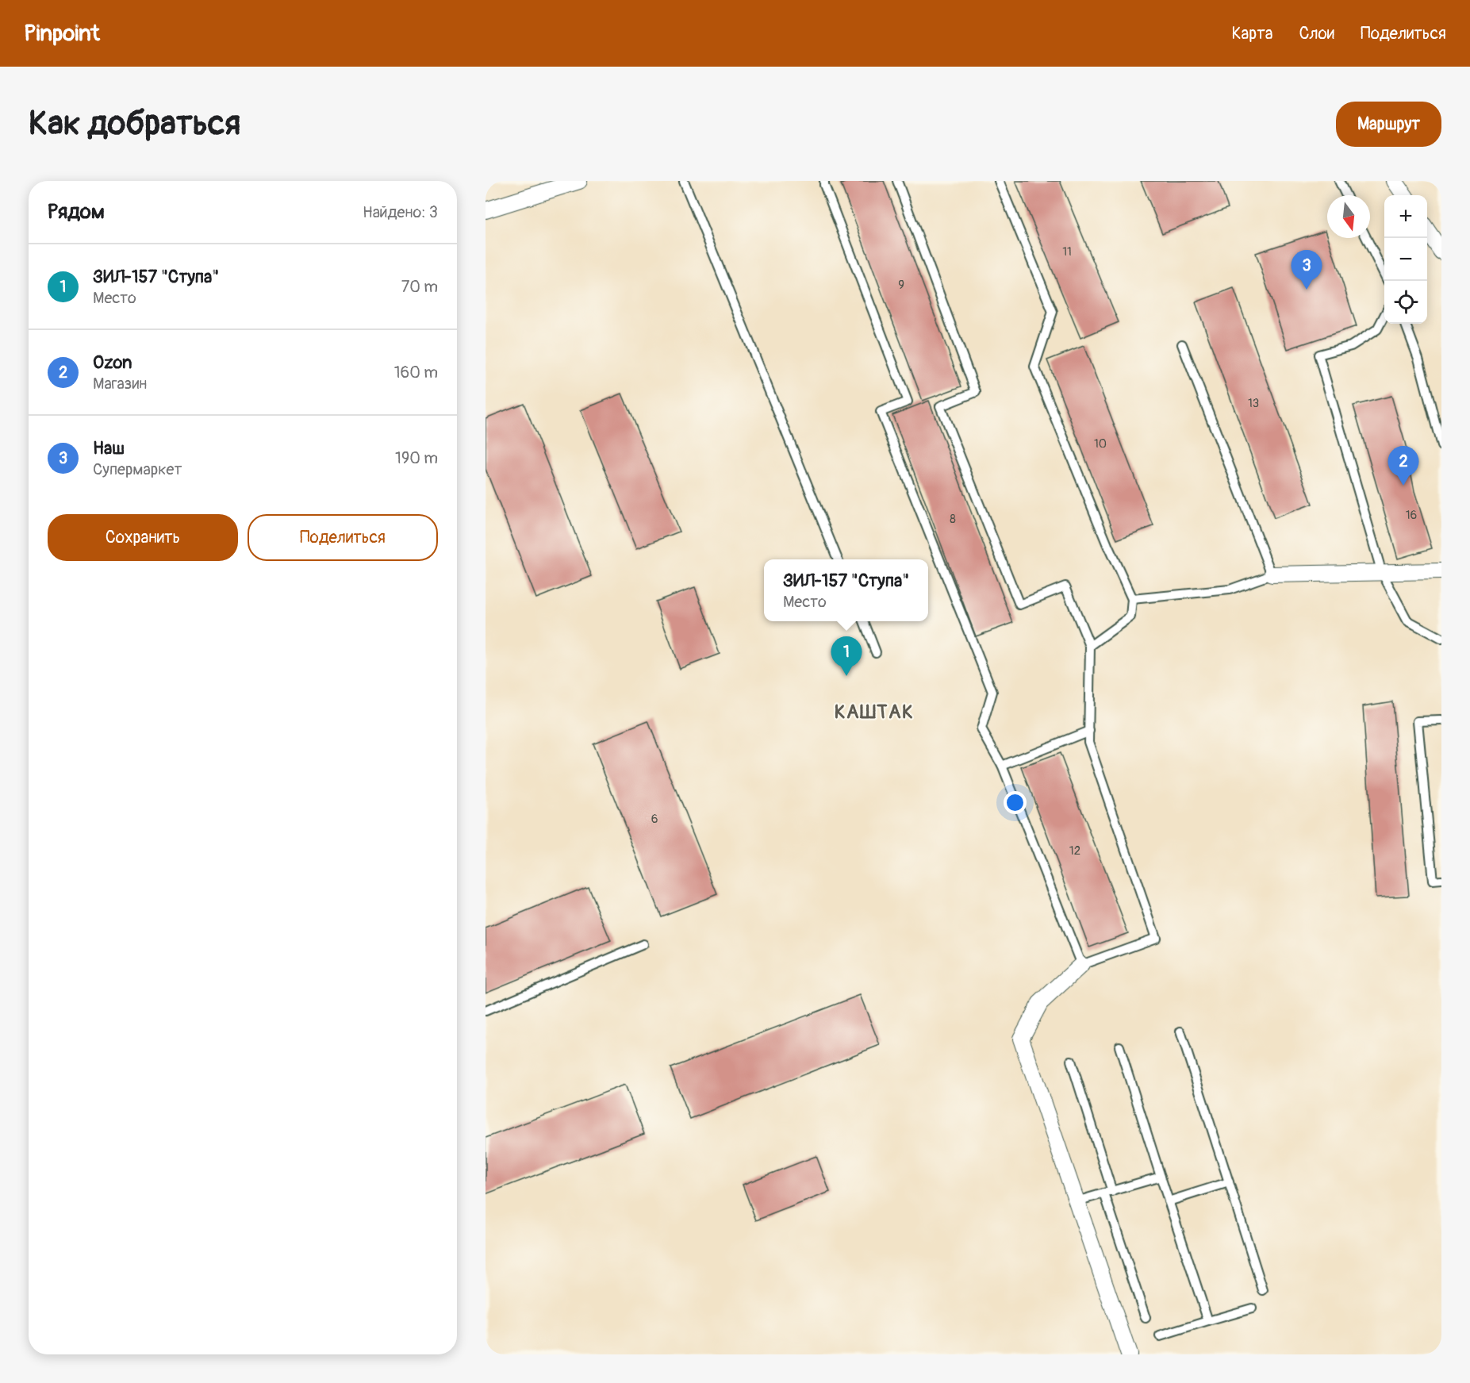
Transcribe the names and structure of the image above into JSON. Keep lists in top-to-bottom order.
{
  "districts": ["КАШТАК"],
  "house_numbers": [
    "11",
    "9",
    "13",
    "10",
    "16",
    "8",
    "6",
    "12"
  ],
  "north": "bottom",
  "page": {
    "header": "Pinpoint",
    "nav": ["Карта", "Слои", "Поделиться"],
    "buttons": [
      "Маршрут",
      ["Сохранить", "Поделиться"]
    ],
    "title": "Как добраться",
    "heading": ["Рядом", "Найдено: 3"],
    "map_buttons": ["+", "−"],
    "list": [
      {
        "mark": "1",
        "name": "ЗИЛ-157 \"Ступа\"",
        "note": "Место",
        "value": "70 m"
      },
      {
        "mark": "2",
        "name": "Ozon",
        "note": "Магазин",
        "value": "160 m"
      },
      {
        "mark": "3",
        "name": "Наш",
        "note": "Супермаркет",
        "value": "190 m"
      }
    ],
    "pins": ["3", "2", "1"],
    "popup": ["ЗИЛ-157 \"Ступа\"", "Место"]
  }
}
